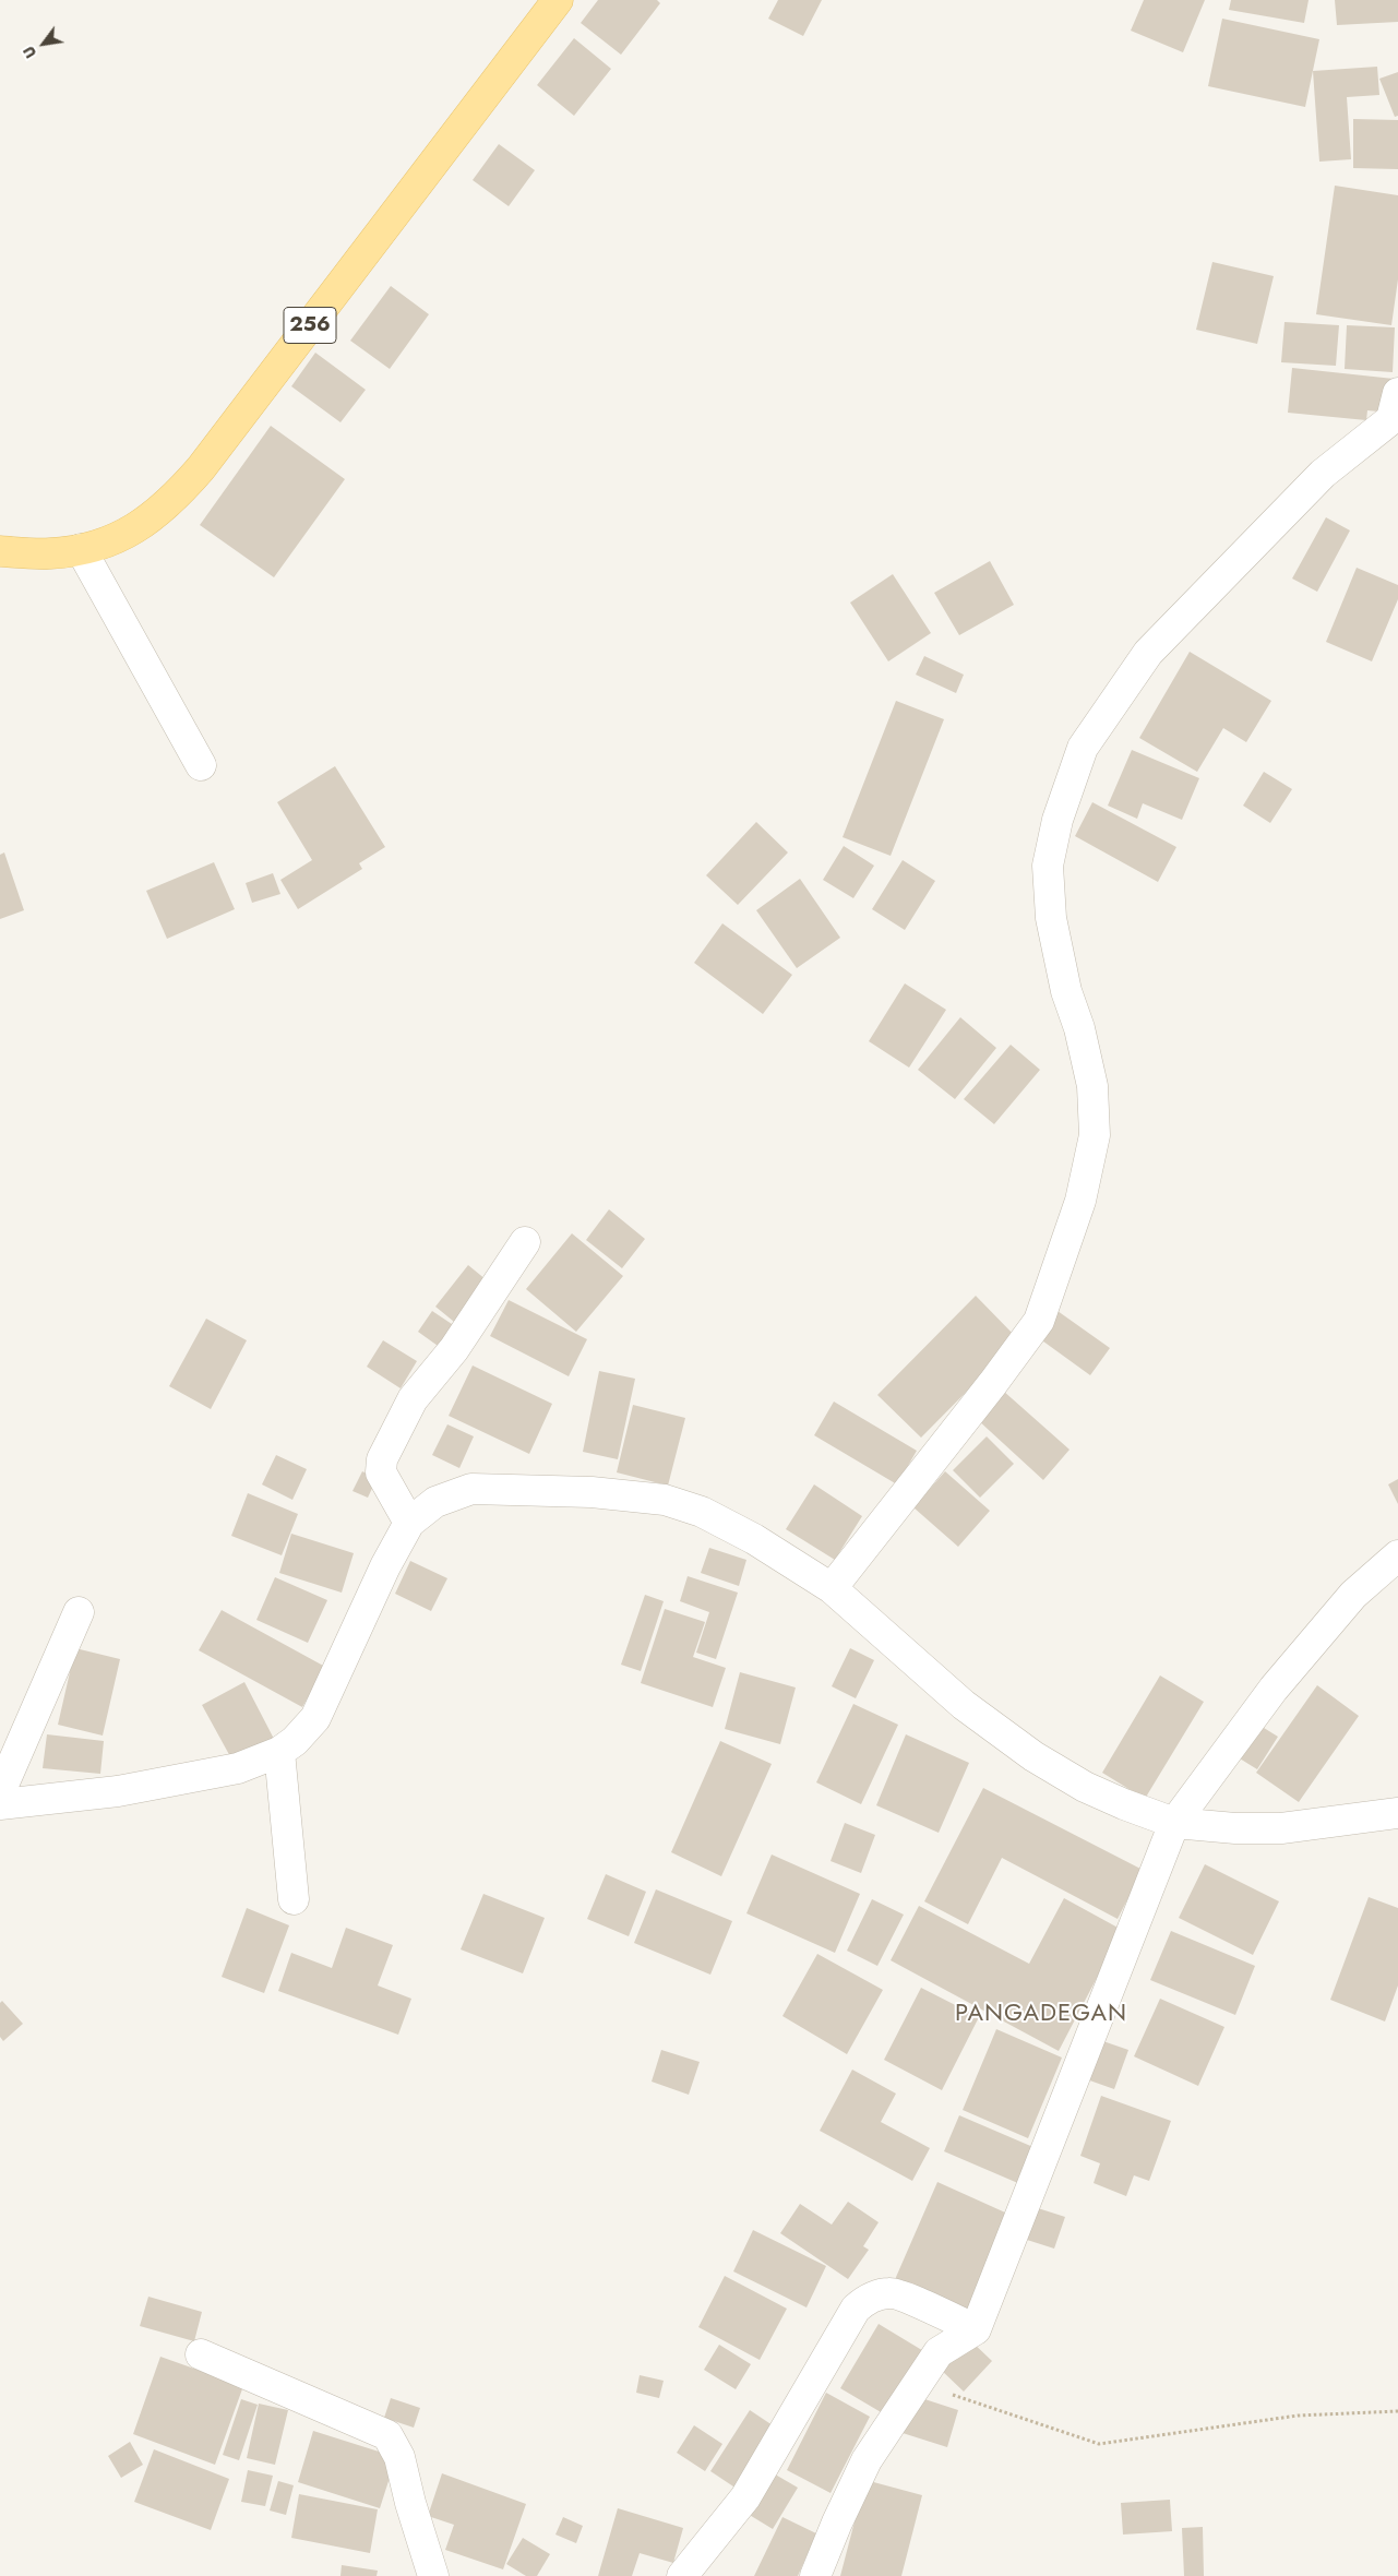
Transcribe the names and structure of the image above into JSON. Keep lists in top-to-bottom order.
{
  "streets": {
    "main road": ["256"]
  },
  "districts": ["PANGADEGAN"],
  "north": "bottom left"
}
